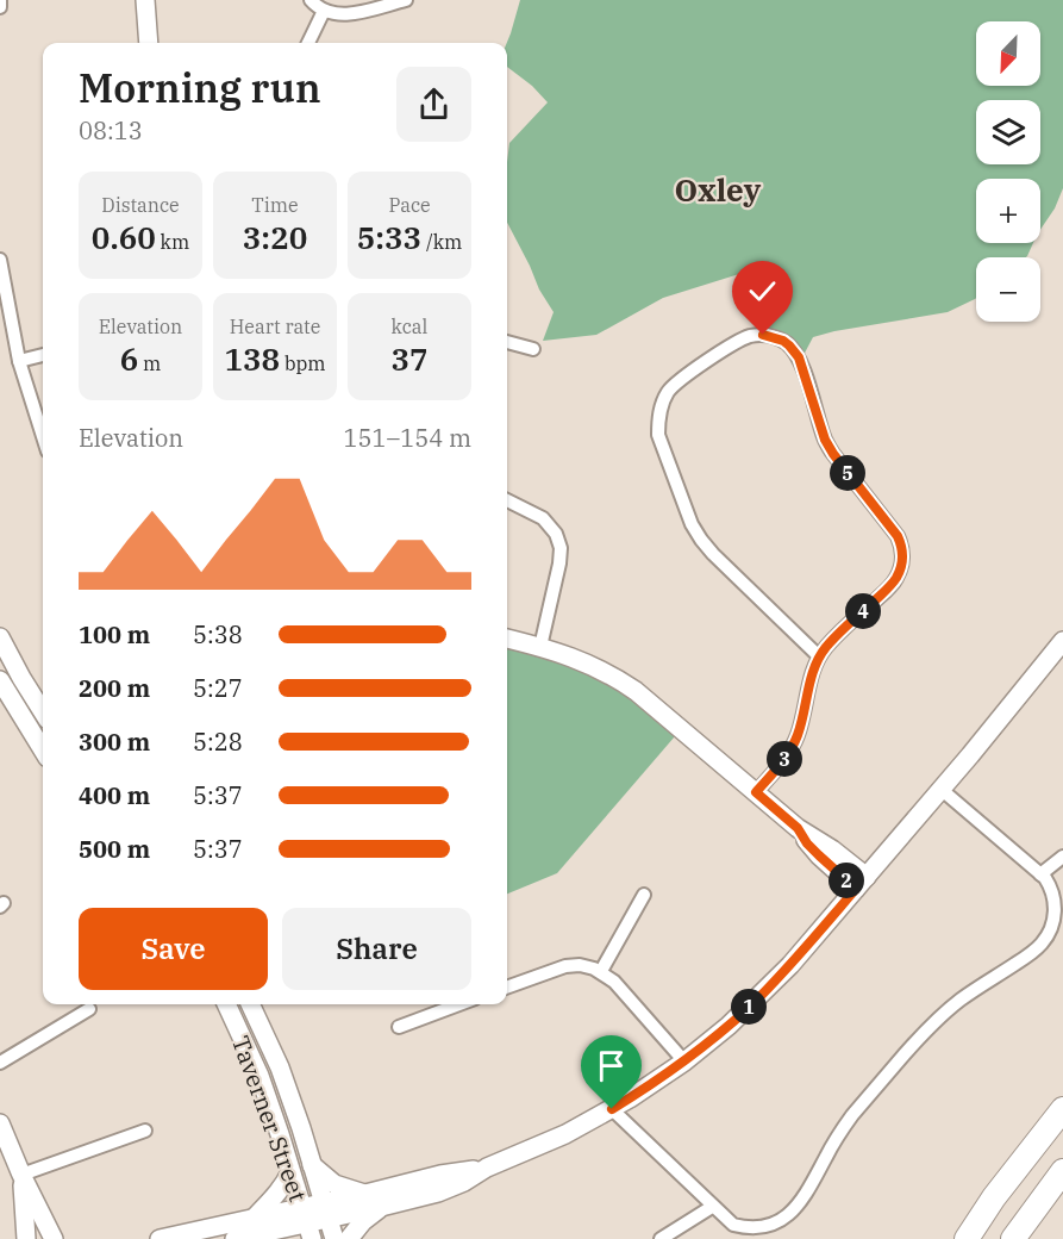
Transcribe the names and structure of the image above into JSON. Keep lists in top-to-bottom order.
{
  "streets": {
    "street": ["Taverner Street"]
  },
  "districts": ["Oxley"],
  "north": "bottom left",
  "page": {
    "map_buttons": ["+", "−"],
    "heading": ["Morning run", "08:13"],
    "stats": [
      ["Distance", "0.60 km"],
      ["Time", "3:20"],
      ["Pace", "5:33 /km"],
      ["Elevation", "6 m"],
      ["Heart rate", "138 bpm"],
      ["kcal", "37"]
    ],
    "chart": ["Elevation", "151–154 m"],
    "pins": [
      "5",
      "4",
      "3",
      "2",
      "1"
    ],
    "list": [
      {
        "name": "100 m",
        "note": "5:38"
      },
      {
        "name": "200 m",
        "note": "5:27"
      },
      {
        "name": "300 m",
        "note": "5:28"
      },
      {
        "name": "400 m",
        "note": "5:37"
      },
      {
        "name": "500 m",
        "note": "5:37"
      }
    ],
    "buttons": ["Save", "Share"]
  }
}
